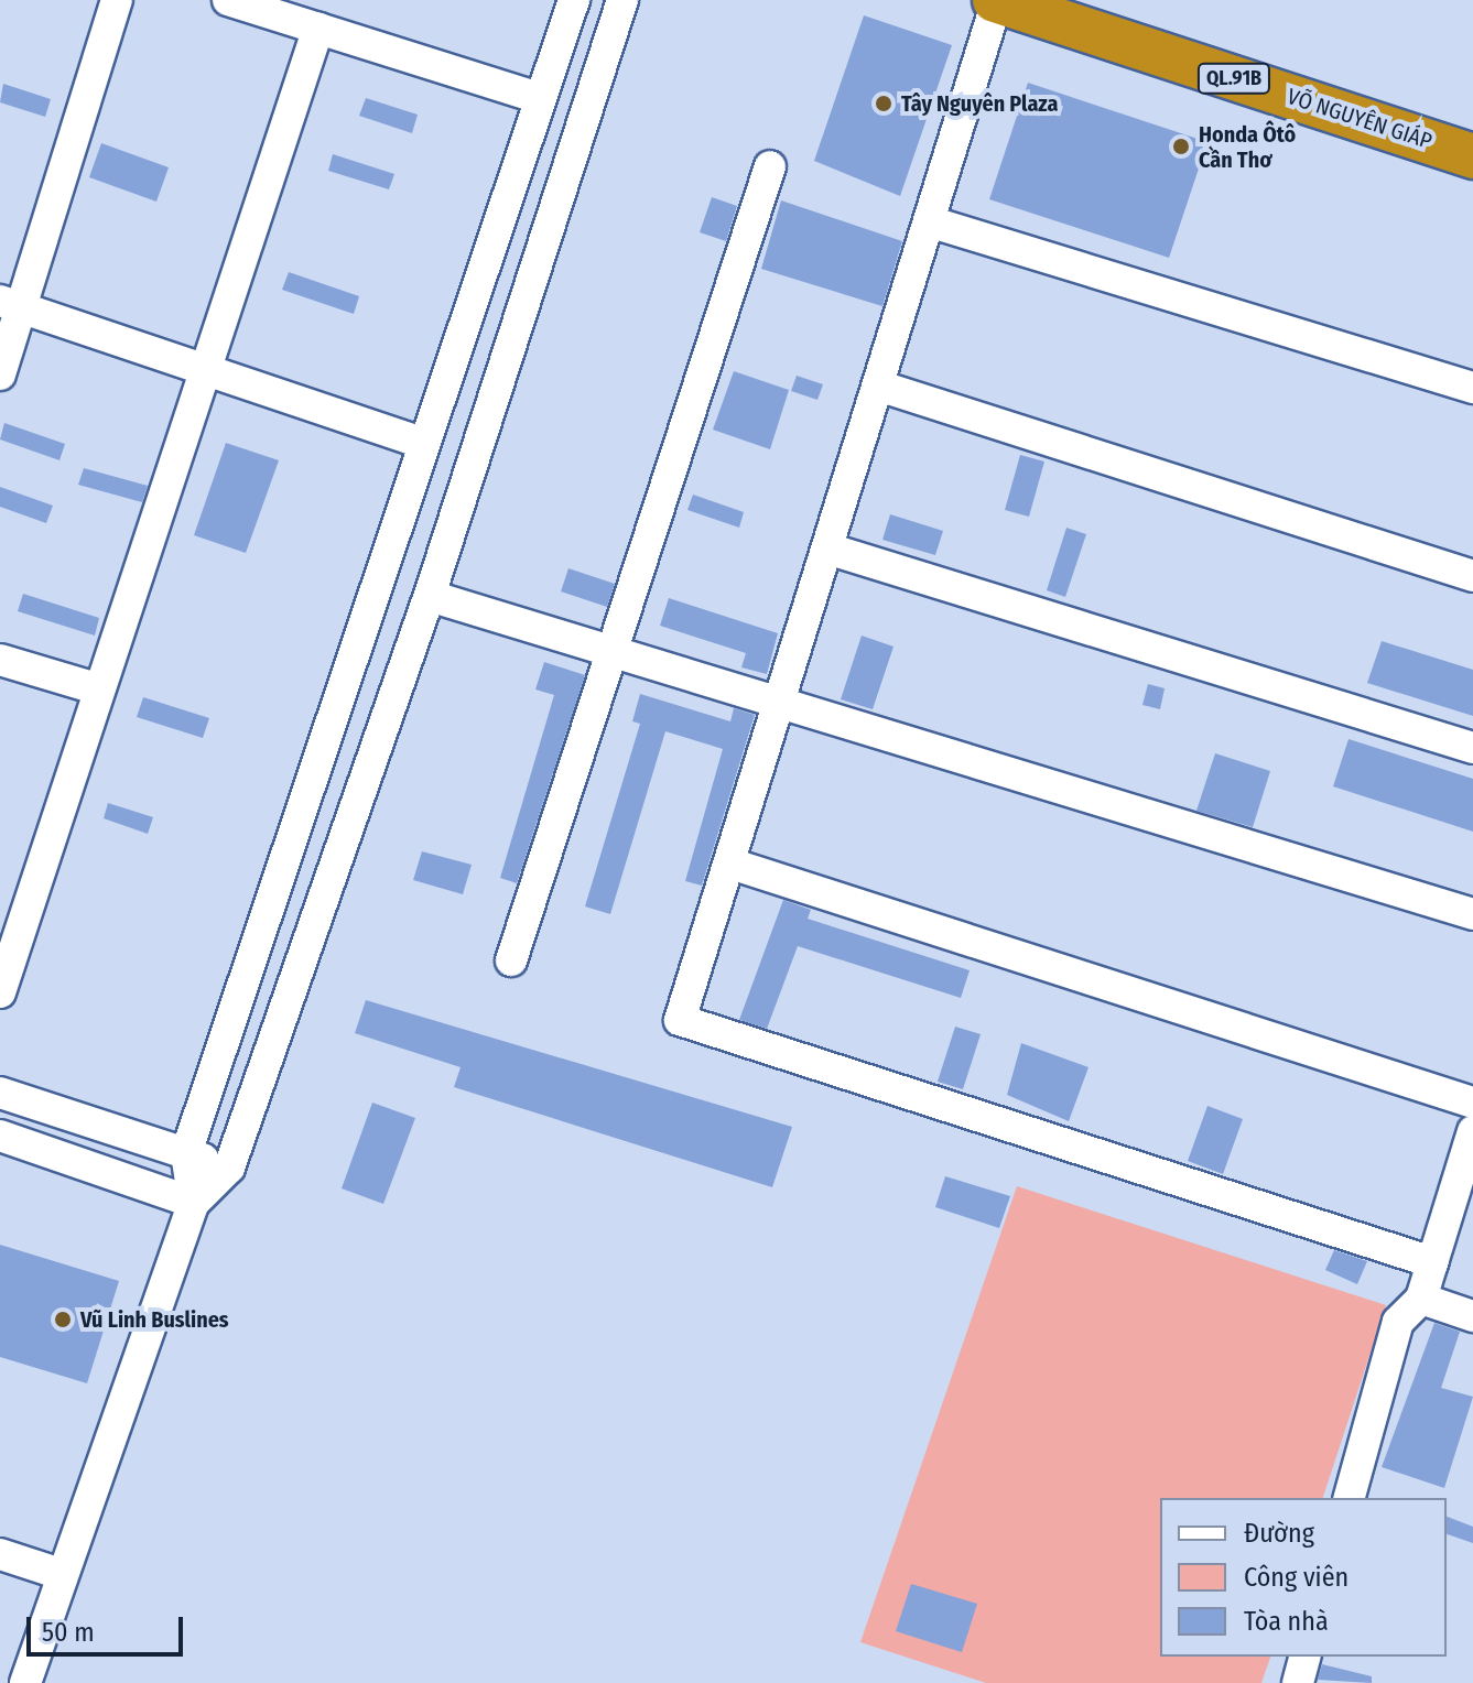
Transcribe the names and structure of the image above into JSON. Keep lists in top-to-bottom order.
{
  "streets": {
    "highway": ["QL.91B", "VÕ NGUYÊN GIÁP"]
  },
  "places": ["Tây Nguyên Plaza", "Honda Ôtô Cần Thơ", "Vũ Linh Buslines"],
  "legend": ["Đường", "Công viên", "Tòa nhà"],
  "scale_bar": "50 m"
}
